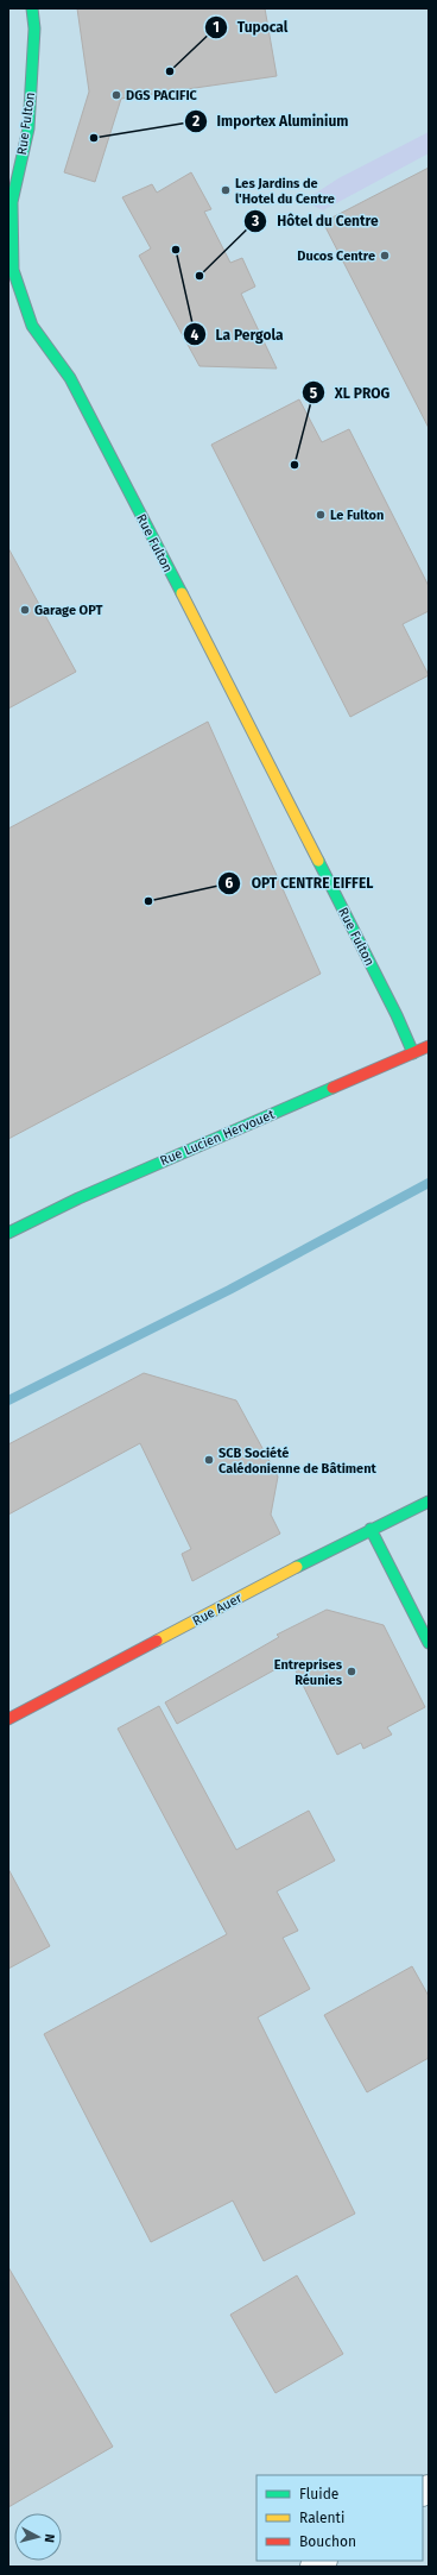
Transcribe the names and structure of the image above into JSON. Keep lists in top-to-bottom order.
{
  "streets": {
    "street": ["Rue Fulton", "Rue Lucien Hervouet", "Rue Auer"]
  },
  "crossings": [
    ["Rue Fulton", "Rue Lucien Hervouet"]
  ],
  "places": [
    "Tupocal",
    "DGS PACIFIC",
    "Importex Aluminium",
    "Les Jardins de l'Hotel du Centre",
    "La Pergola",
    "Ducos Centre",
    "Hôtel du Centre",
    "XL PROG",
    "Le Fulton",
    "Garage OPT",
    "OPT CENTRE EIFFEL",
    "SCB Société Calédonienne de Bâtiment",
    "Entreprises Réunies"
  ],
  "legend": ["Fluide", "Ralenti", "Bouchon"],
  "north": "right"
}
